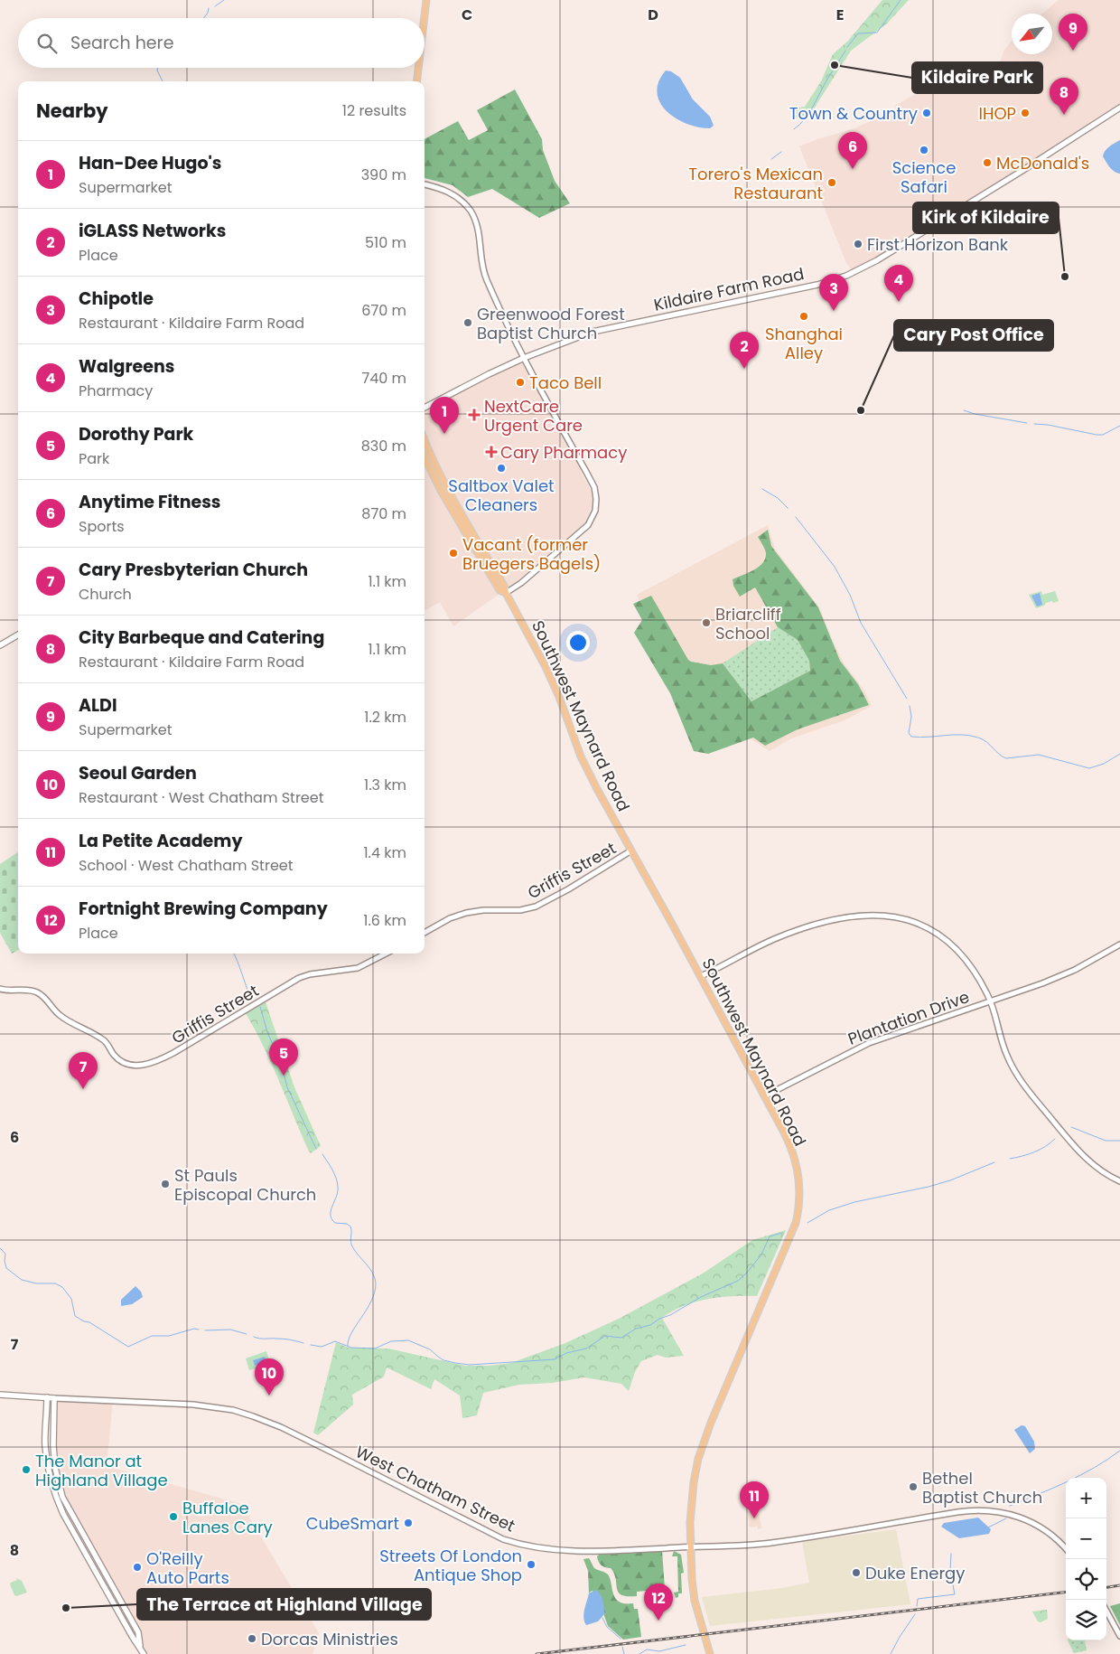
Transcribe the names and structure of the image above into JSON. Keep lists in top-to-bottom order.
{
  "streets": {
    "main road": ["Kildaire Farm Road", "Southwest Maynard Road", "West Chatham Street"],
    "street": ["Griffis Street", "Plantation Drive"]
  },
  "crossings": [
    ["Southwest Maynard Road", "Griffis Street"],
    ["Southwest Maynard Road", "Plantation Drive"],
    ["Southwest Maynard Road", "West Chatham Street"]
  ],
  "places": {
    "other": [
      "Kildaire Park",
      "Town & Country",
      "IHOP",
      "Science Safari",
      "McDonald's",
      "Torero's Mexican Restaurant",
      "First Horizon Bank",
      "Kirk of Kildaire",
      "Shanghai Alley",
      "Greenwood Forest Baptist Church",
      "Taco Bell",
      "Cary Post Office",
      "Saltbox Valet Cleaners",
      "Vacant (former Bruegers Bagels)",
      "Briarcliff School",
      "St Pauls Episcopal Church",
      "The Manor at Highland Village",
      "Bethel Baptist Church",
      "Buffaloe Lanes Cary",
      "CubeSmart",
      "Streets Of London Antique Shop",
      "O'Reilly Auto Parts",
      "Duke Energy",
      "The Terrace at Highland Village",
      "Dorcas Ministries"
    ],
    "health": ["NextCare Urgent Care", "Cary Pharmacy"]
  },
  "north": "bottom left",
  "page": {
    "pins": [
      "9",
      "8",
      "6",
      "4",
      "3",
      "2",
      "1",
      "5",
      "7",
      "10",
      "11",
      "12"
    ],
    "search": "Search here",
    "heading": ["Nearby", "12 results"],
    "list": [
      {
        "mark": "1",
        "name": "Han-Dee Hugo's",
        "note": "Supermarket",
        "value": "390 m"
      },
      {
        "mark": "2",
        "name": "iGLASS Networks",
        "note": "Place",
        "value": "510 m"
      },
      {
        "mark": "3",
        "name": "Chipotle",
        "note": "Restaurant · Kildaire Farm Road",
        "value": "670 m"
      },
      {
        "mark": "4",
        "name": "Walgreens",
        "note": "Pharmacy",
        "value": "740 m"
      },
      {
        "mark": "5",
        "name": "Dorothy Park",
        "note": "Park",
        "value": "830 m"
      },
      {
        "mark": "6",
        "name": "Anytime Fitness",
        "note": "Sports",
        "value": "870 m"
      },
      {
        "mark": "7",
        "name": "Cary Presbyterian Church",
        "note": "Church",
        "value": "1.1 km"
      },
      {
        "mark": "8",
        "name": "City Barbeque and Catering",
        "note": "Restaurant · Kildaire Farm Road",
        "value": "1.1 km"
      },
      {
        "mark": "9",
        "name": "ALDI",
        "note": "Supermarket",
        "value": "1.2 km"
      },
      {
        "mark": "10",
        "name": "Seoul Garden",
        "note": "Restaurant · West Chatham Street",
        "value": "1.3 km"
      },
      {
        "mark": "11",
        "name": "La Petite Academy",
        "note": "School · West Chatham Street",
        "value": "1.4 km"
      },
      {
        "mark": "12",
        "name": "Fortnight Brewing Company",
        "note": "Place",
        "value": "1.6 km"
      }
    ],
    "map_buttons": ["+", "−"]
  },
  "grid": {
    "columns": ["C", "D", "E"],
    "rows": ["6", "7", "8"]
  }
}
